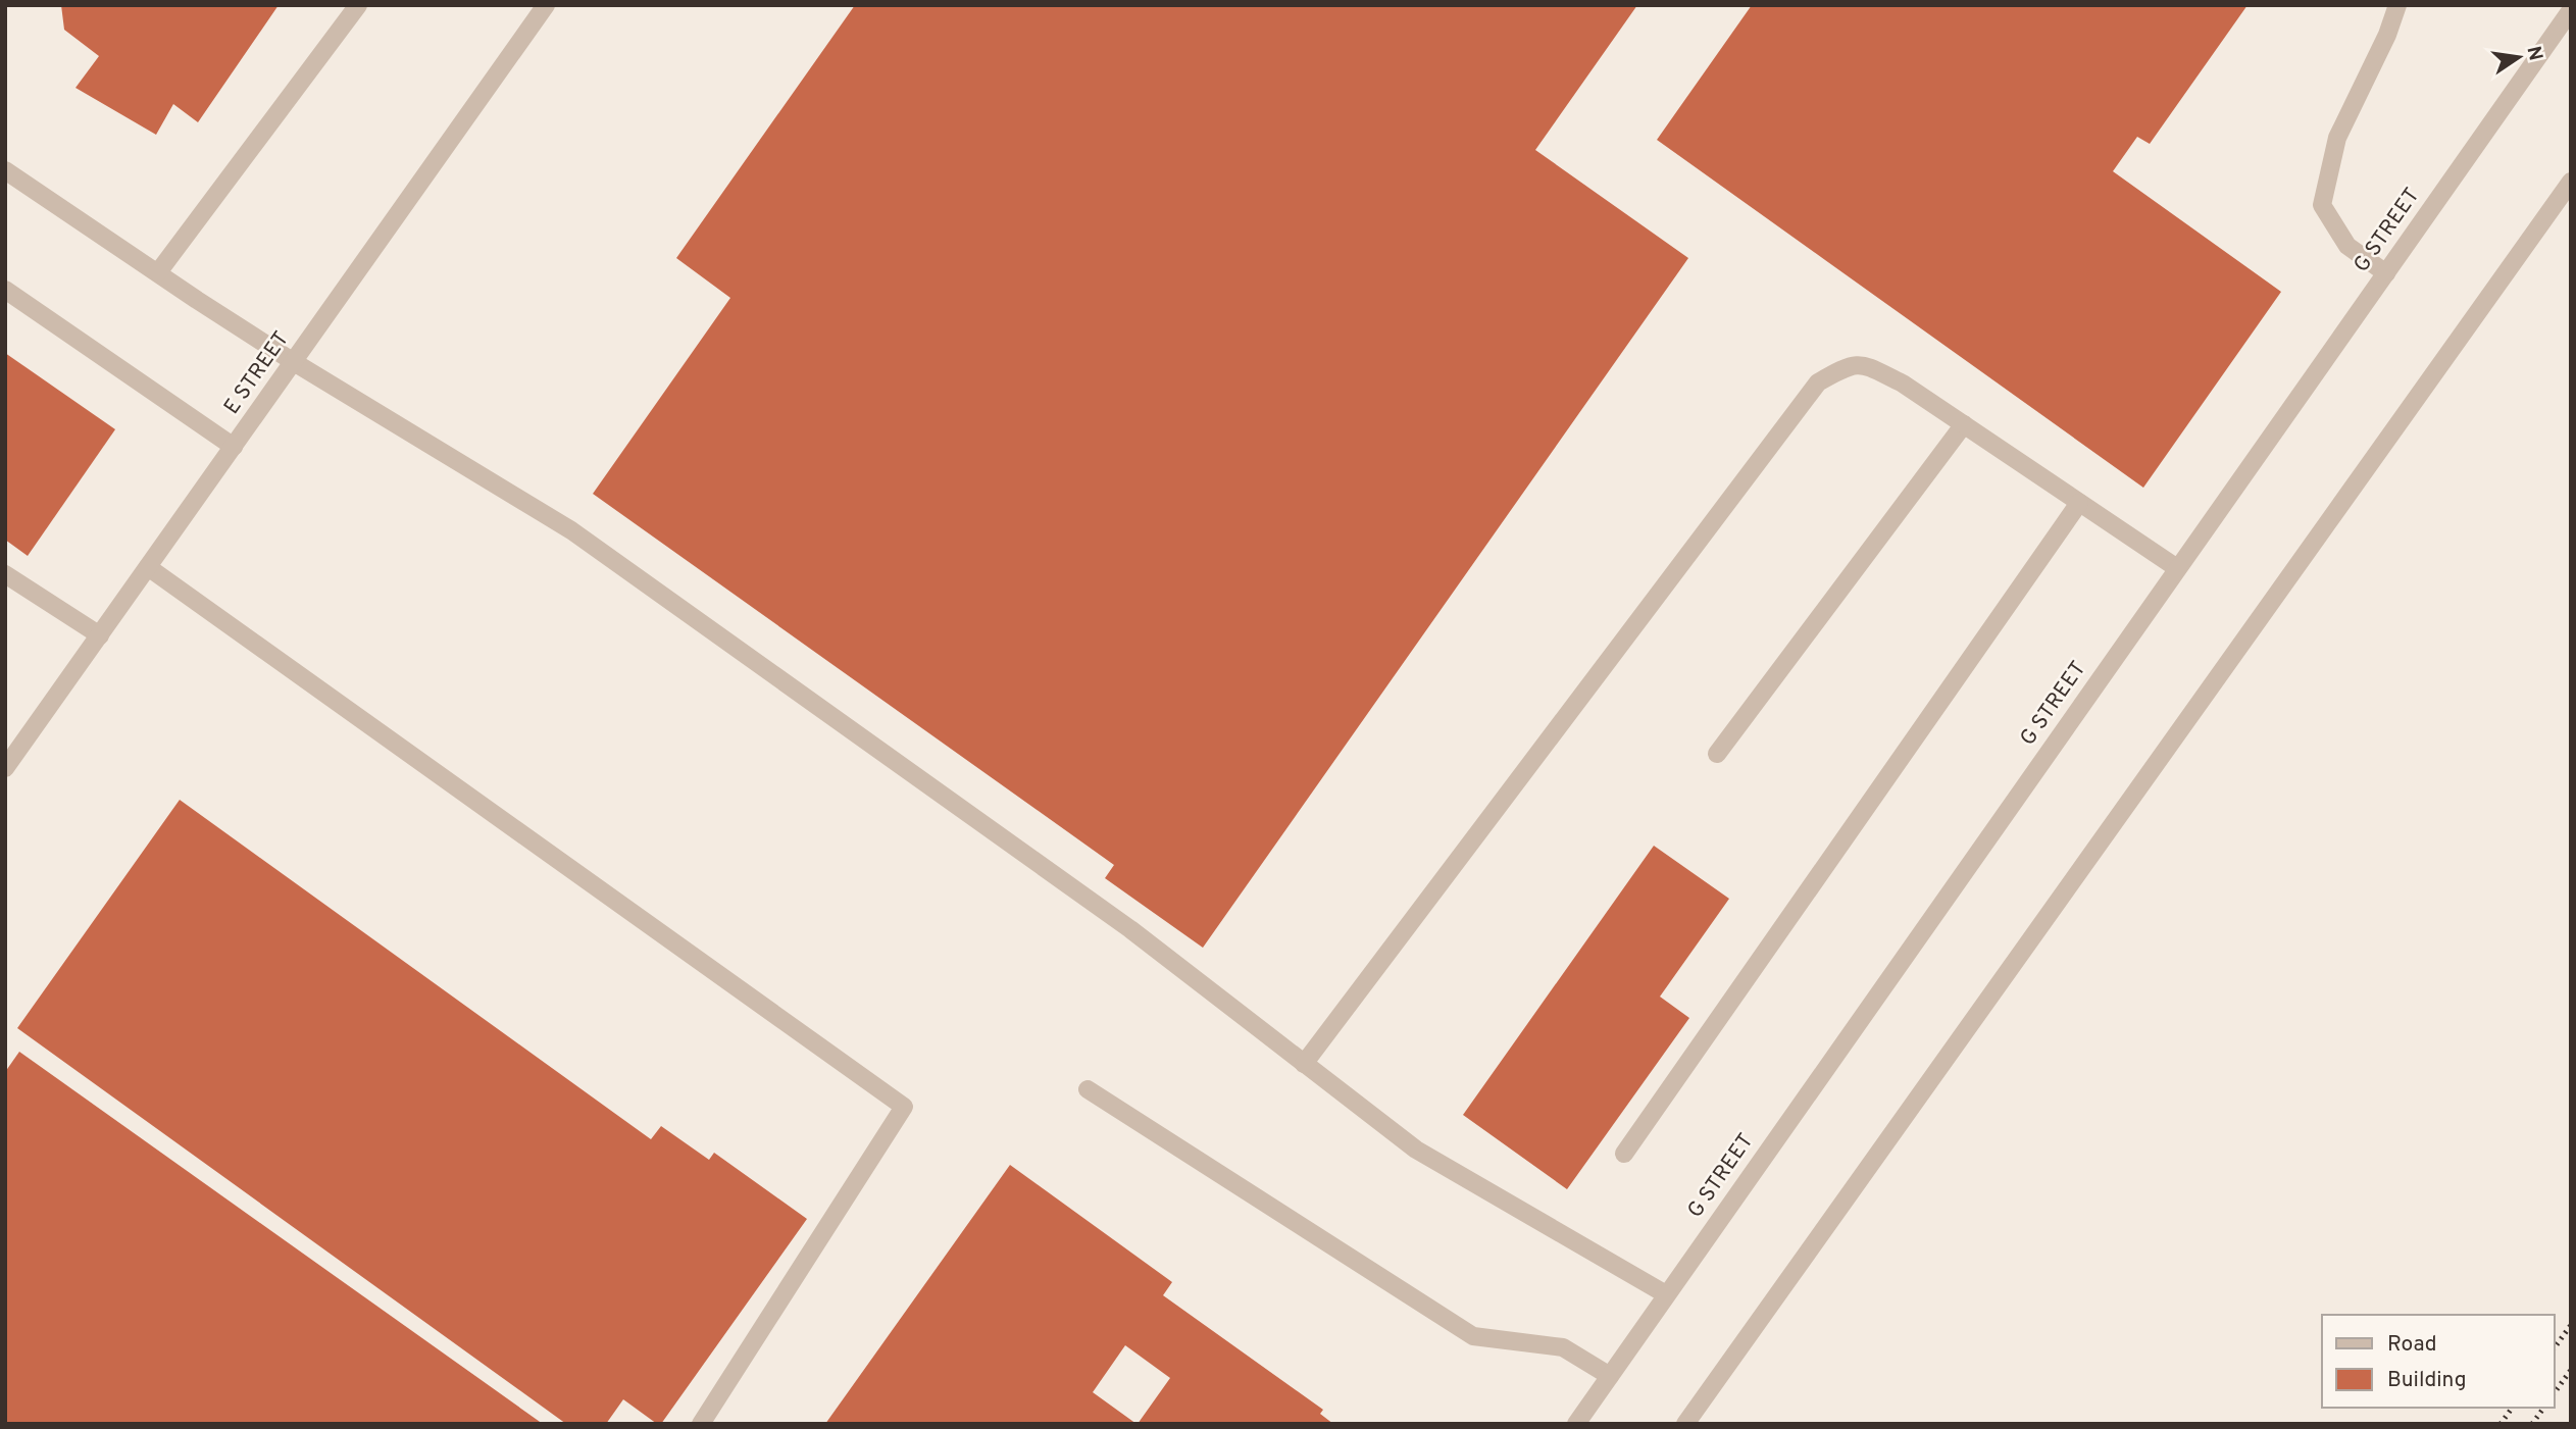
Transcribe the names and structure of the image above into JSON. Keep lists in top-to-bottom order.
{
  "streets": {
    "street": ["G STREET", "E STREET"]
  },
  "legend": ["Road", "Building"],
  "north": "right"
}
